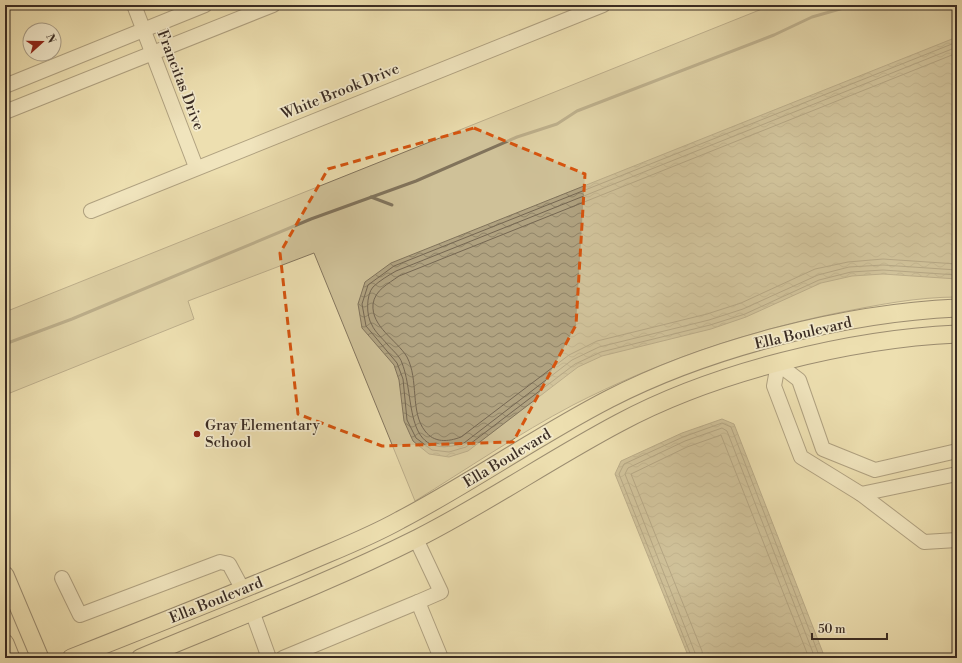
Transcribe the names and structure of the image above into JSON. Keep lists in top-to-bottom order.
{
  "streets": {
    "main road": ["Ella Boulevard"],
    "street": ["Francitas Drive", "White Brook Drive"]
  },
  "crossings": [
    ["Francitas Drive", "White Brook Drive"]
  ],
  "places": ["Gray Elementary School"],
  "scale_bar": "50 m",
  "north": "right"
}
